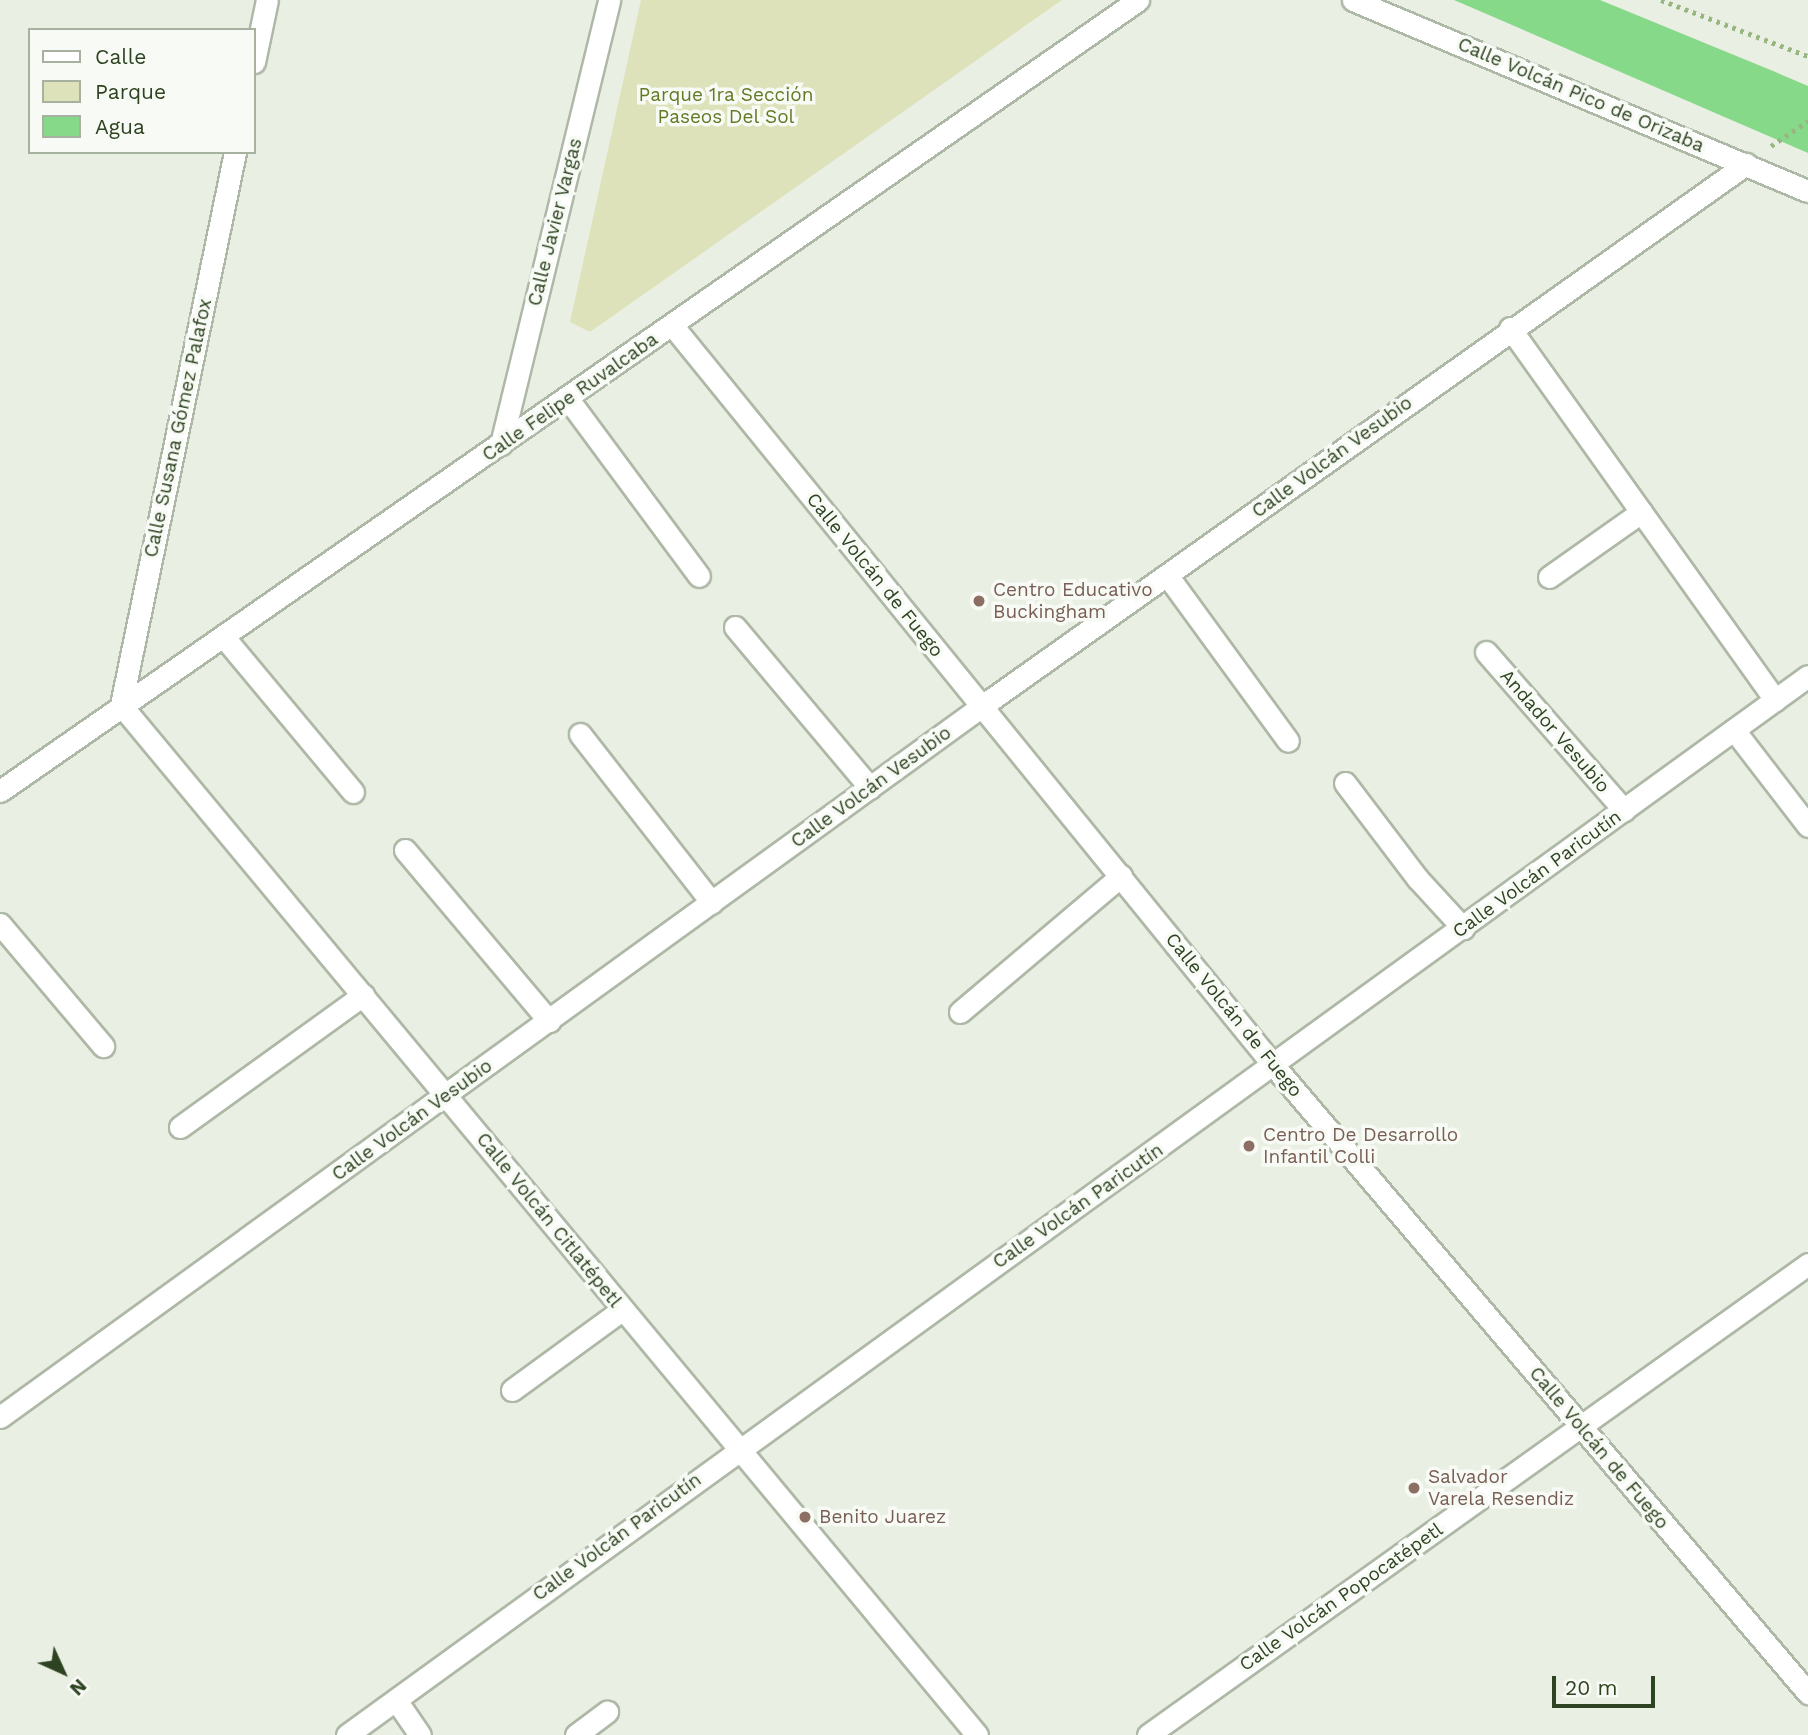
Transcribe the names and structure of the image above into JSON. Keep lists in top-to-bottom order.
{
  "streets": {
    "street": [
      "Calle Volcán Pico de Orizaba",
      "Calle Javier Vargas",
      "Calle Felipe Ruvalcaba",
      "Calle Susana Gómez Palafox",
      "Calle Volcán Vesubio",
      "Calle Volcán de Fuego",
      "Andador Vesubio",
      "Calle Volcán Paricutín",
      "Calle Volcán Citlatépetl",
      "Calle Volcán Popocatépetl"
    ]
  },
  "crossings": [
    ["Calle Volcán Pico de Orizaba", "Calle Volcán Vesubio"],
    ["Calle Javier Vargas", "Calle Felipe Ruvalcaba"],
    ["Calle Felipe Ruvalcaba", "Calle Susana Gómez Palafox"],
    ["Calle Felipe Ruvalcaba", "Calle Volcán de Fuego"],
    ["Calle Felipe Ruvalcaba", "Calle Volcán Citlatépetl"],
    ["Calle Susana Gómez Palafox", "Calle Volcán Citlatépetl"],
    ["Calle Volcán Vesubio", "Calle Volcán de Fuego"],
    ["Calle Volcán Vesubio", "Calle Volcán Citlatépetl"],
    ["Calle Volcán de Fuego", "Calle Volcán Paricutín"],
    ["Calle Volcán de Fuego", "Calle Volcán Popocatépetl"],
    ["Andador Vesubio", "Calle Volcán Paricutín"],
    ["Calle Volcán Paricutín", "Calle Volcán Citlatépetl"]
  ],
  "parks": ["Parque 1ra Sección Paseos Del Sol"],
  "places": [
    "Centro Educativo Buckingham",
    "Centro De Desarrollo Infantil Colli",
    "Salvador Varela Resendiz",
    "Benito Juarez"
  ],
  "legend": ["Calle", "Parque", "Agua"],
  "scale_bar": "20 m",
  "north": "bottom right"
}
